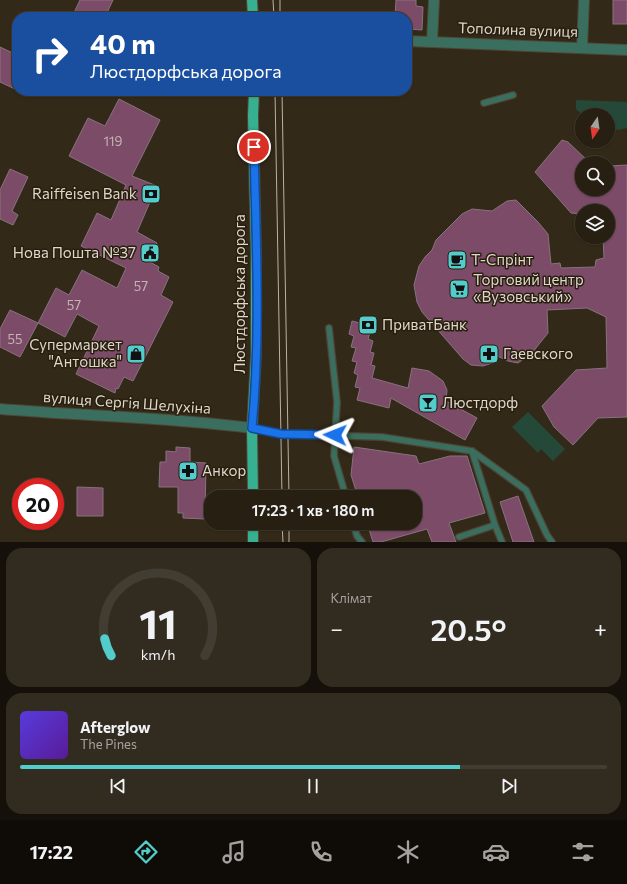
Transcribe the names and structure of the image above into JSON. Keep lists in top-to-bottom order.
{
  "streets": {
    "main road": ["Люстдорфська дорога"],
    "street": ["Тополина вулиця", "вулиця Сергія Шелухіна"]
  },
  "crossings": [
    ["Люстдорфська дорога", "вулиця Сергія Шелухіна"]
  ],
  "places": {
    "bank": ["Raiffeisen Bank", "ПриватБанк"],
    "public building": ["Нова Пошта №37"],
    "cafe": ["Т-Спрінт"],
    "supermarket": ["Торговий центр «Вузовський»"],
    "shop": ["Супермаркет \"Антошка\""],
    "pharmacy": ["Гаевского", "Анкор"],
    "bar": ["Люстдорф"]
  },
  "house_numbers": [
    "119",
    "57",
    "57",
    "55"
  ],
  "north": "bottom",
  "page": {
    "turn": ["40 m", "Люстдорфська дорога"],
    "limit": "20",
    "trip": "17:23 · 1 хв · 180 m",
    "tile": "Клімат",
    "heat": ["−", "20.5°", "+"],
    "song": ["Afterglow", "The Pines"],
    "tabs": "17:22",
    "gauge": ["11", "km/h"]
  }
}
